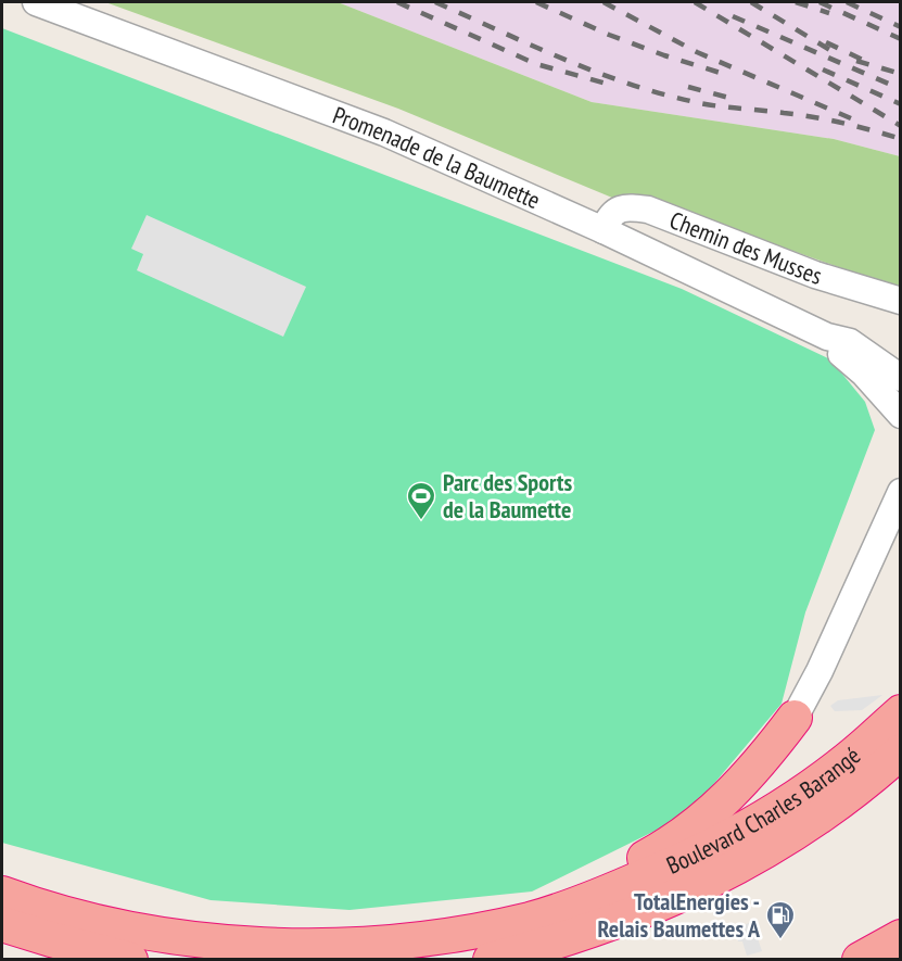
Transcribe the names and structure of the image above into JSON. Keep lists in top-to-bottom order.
{
  "streets": {
    "highway": ["Boulevard Charles Barangé"],
    "street": ["Promenade de la Baumette", "Chemin des Musses"]
  },
  "crossings": [
    ["Promenade de la Baumette", "Chemin des Musses"]
  ],
  "places": {
    "sports": ["Parc des Sports de la Baumette"],
    "fuel station": ["TotalEnergies - Relais Baumettes A"]
  }
}
